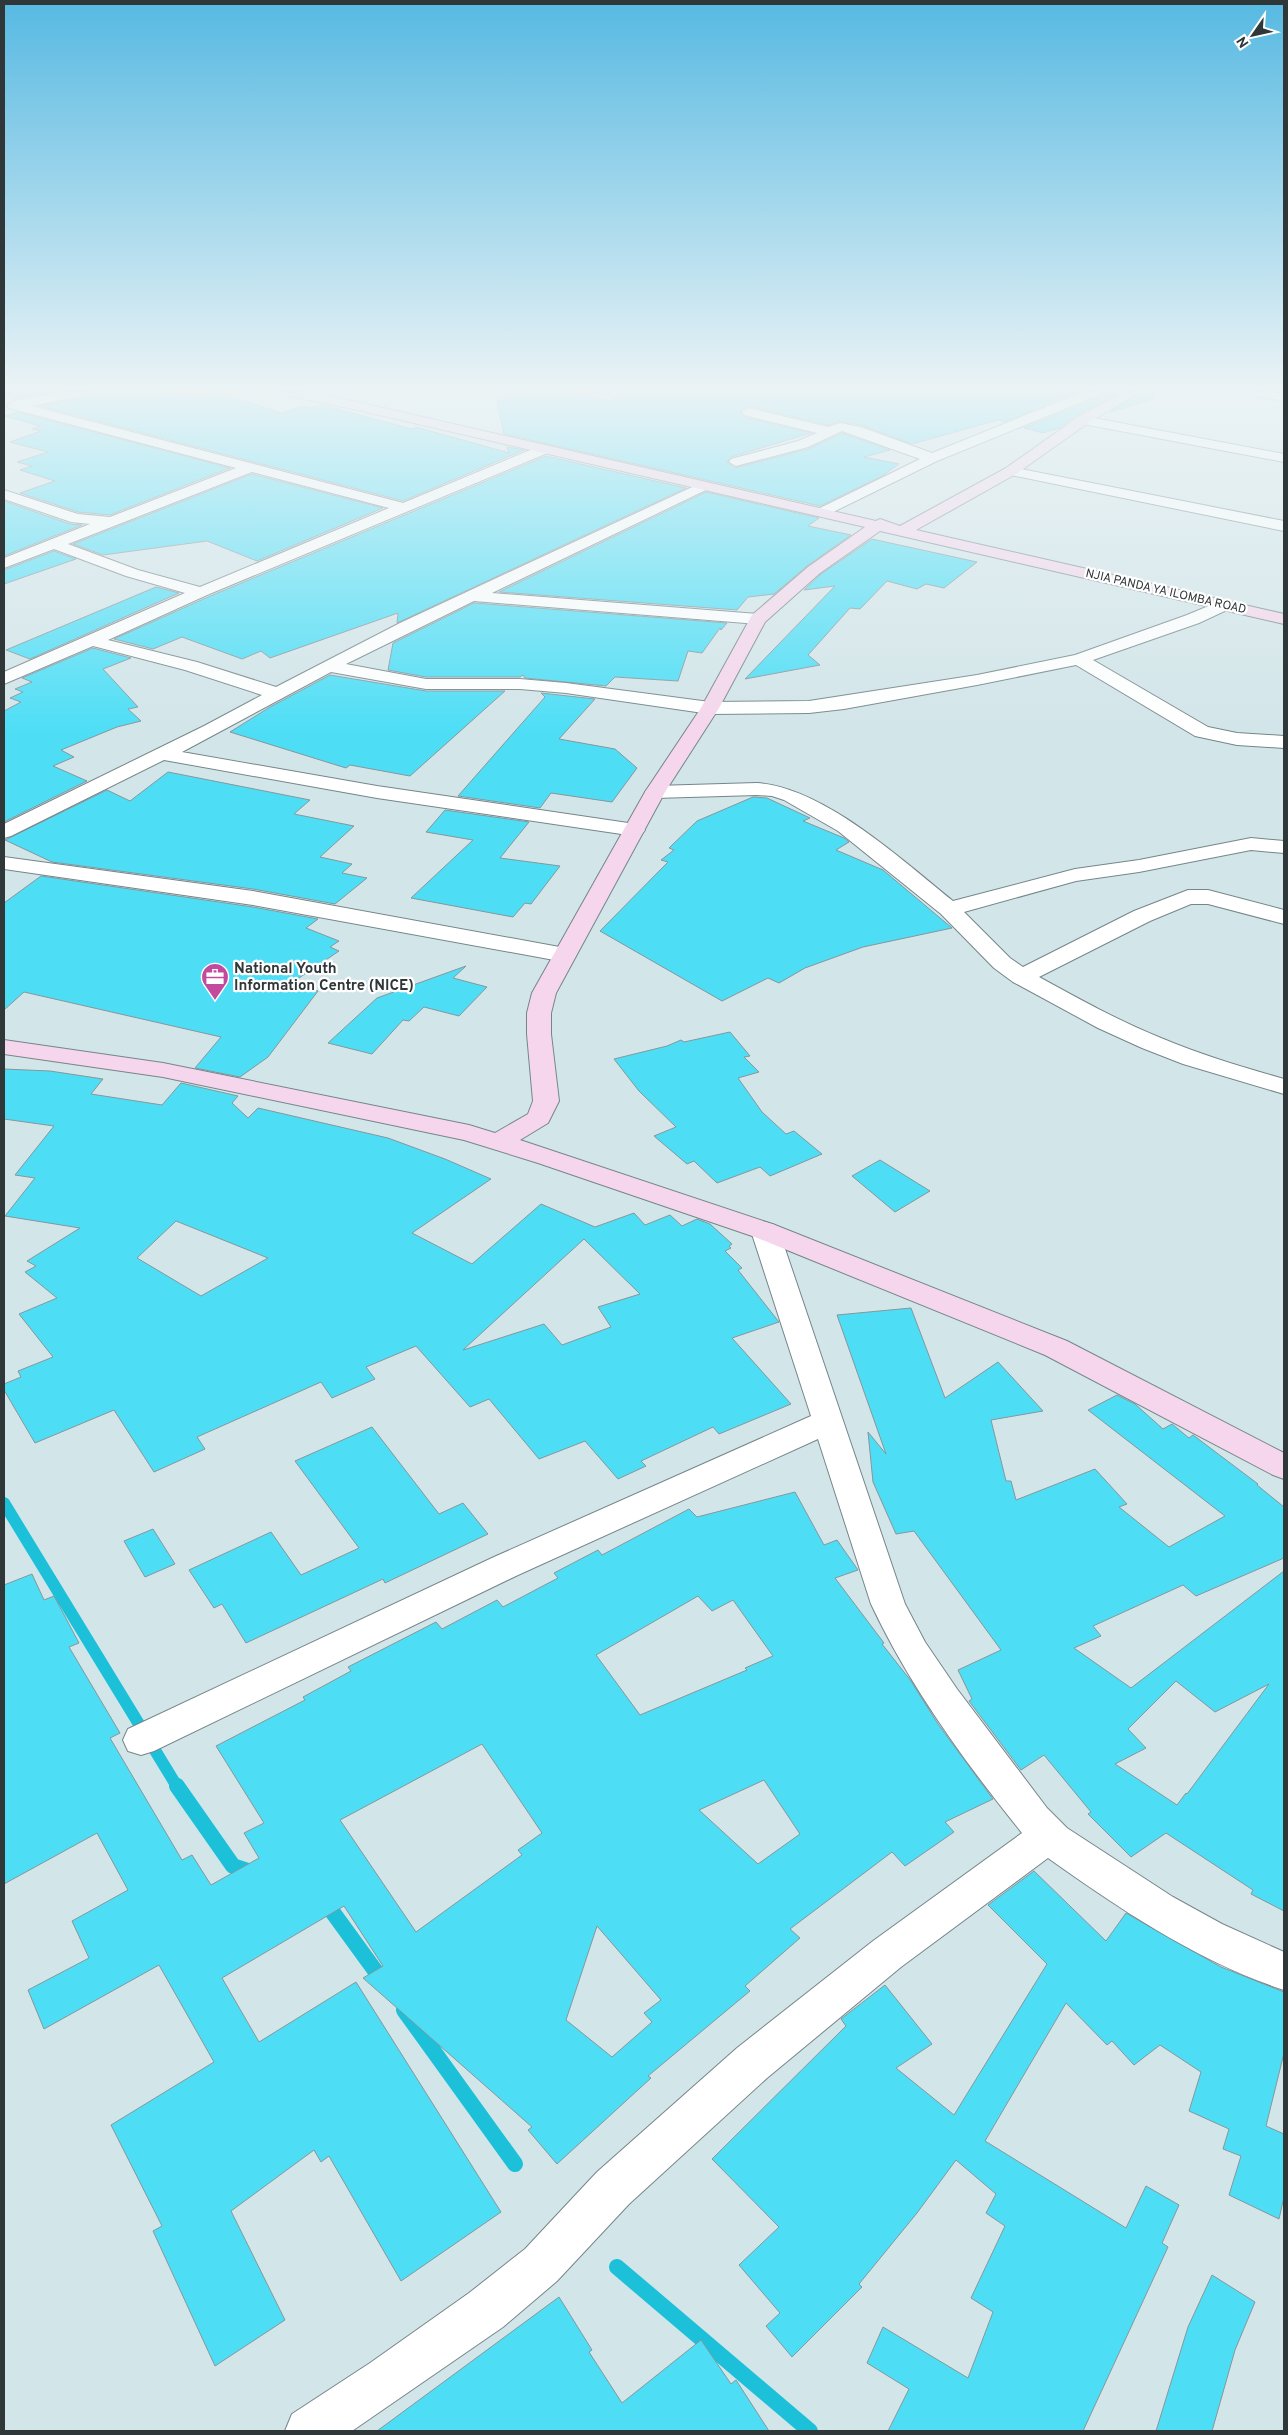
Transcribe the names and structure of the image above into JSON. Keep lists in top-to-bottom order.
{
  "streets": {
    "main road": ["NJIA PANDA YA ILOMBA ROAD"]
  },
  "places": {
    "office": ["National Youth Information Centre (NICE)"]
  },
  "north": "bottom left"
}
